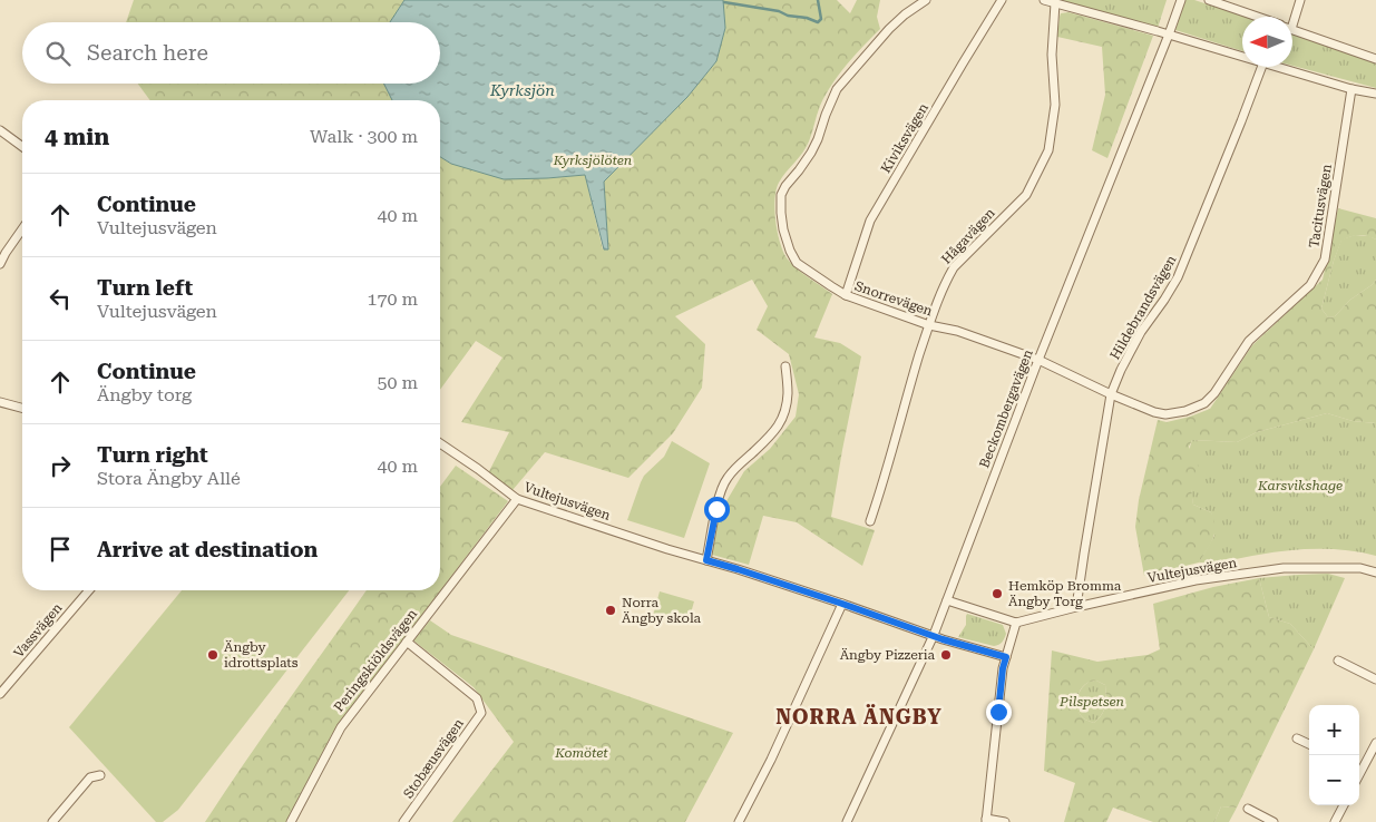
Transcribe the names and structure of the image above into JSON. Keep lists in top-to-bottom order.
{
  "streets": {
    "street": [
      "Kiviksvägen",
      "Tacitusvägen",
      "Hågavägen",
      "Snorrevägen",
      "Hildebrandsvägen",
      "Beckombergavägen",
      "Vultejusvägen",
      "Vassvägen",
      "Peringskiöldsvägen",
      "Stobæusvägen"
    ]
  },
  "crossings": [
    ["Kiviksvägen", "Snorrevägen"],
    ["Tacitusvägen", "Snorrevägen"],
    ["Tacitusvägen", "Hildebrandsvägen"],
    ["Tacitusvägen", "Beckombergavägen"],
    ["Hågavägen", "Snorrevägen"],
    ["Snorrevägen", "Beckombergavägen"],
    ["Hildebrandsvägen", "Vultejusvägen"],
    ["Beckombergavägen", "Vultejusvägen"],
    ["Vultejusvägen", "Peringskiöldsvägen"],
    ["Peringskiöldsvägen", "Stobæusvägen"]
  ],
  "districts": ["NORRA ÄNGBY"],
  "water": ["Kyrksjön"],
  "parks": [
    "Kyrksjölöten",
    "Karsvikshage",
    "Pilspetsen",
    "Komötet"
  ],
  "places": [
    "Hemköp Bromma Ängby Torg",
    "Norra Ängby skola",
    "Ängby idrottsplats",
    "Ängby Pizzeria"
  ],
  "north": "left",
  "page": {
    "search": "Search here",
    "heading": ["4 min", "Walk · 300 m"],
    "list": [
      ["Continue", "Vultejusvägen", "40 m"],
      ["Turn left", "Vultejusvägen", "170 m"],
      ["Continue", "Ängby torg", "50 m"],
      ["Turn right", "Stora Ängby Allé", "40 m"],
      "Arrive at destination"
    ],
    "map_buttons": ["+", "−"]
  }
}
